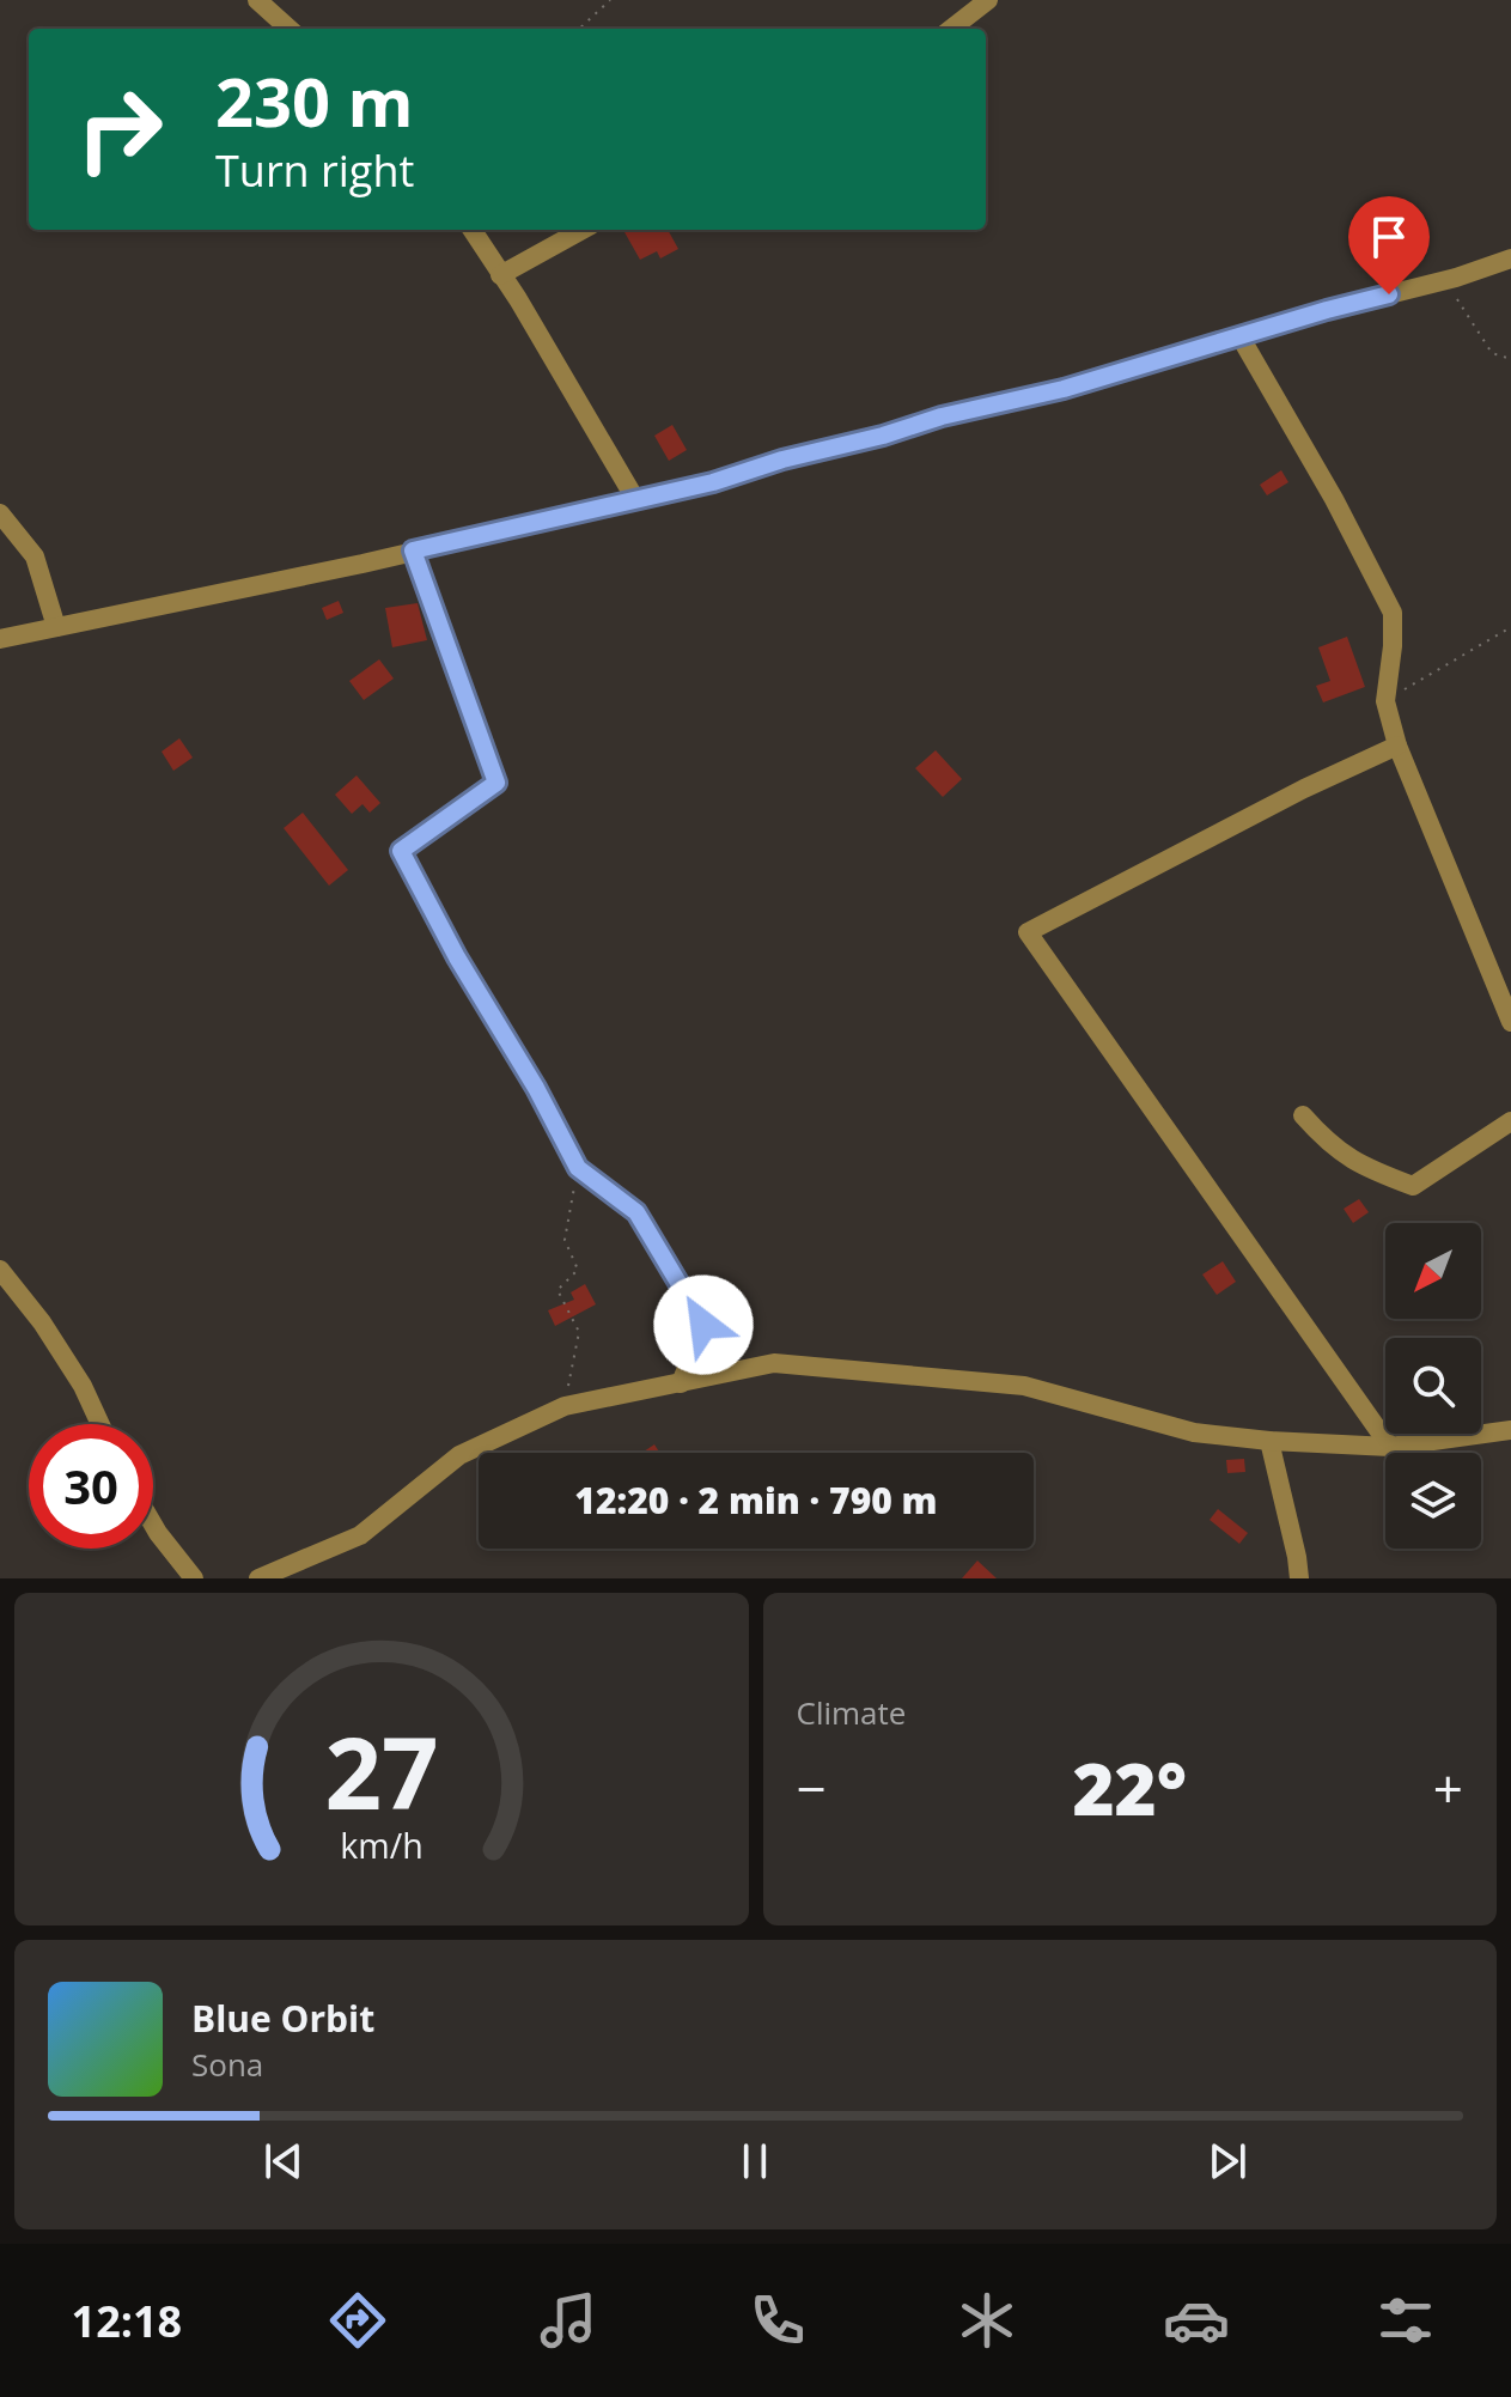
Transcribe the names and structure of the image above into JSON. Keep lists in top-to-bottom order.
{
  "north": "bottom left",
  "page": {
    "turn": ["230 m", "Turn right"],
    "limit": "30",
    "trip": "12:20 · 2 min · 790 m",
    "tile": "Climate",
    "heat": ["−", "22°", "+"],
    "song": ["Blue Orbit", "Sona"],
    "tabs": "12:18",
    "gauge": ["27", "km/h"]
  }
}
